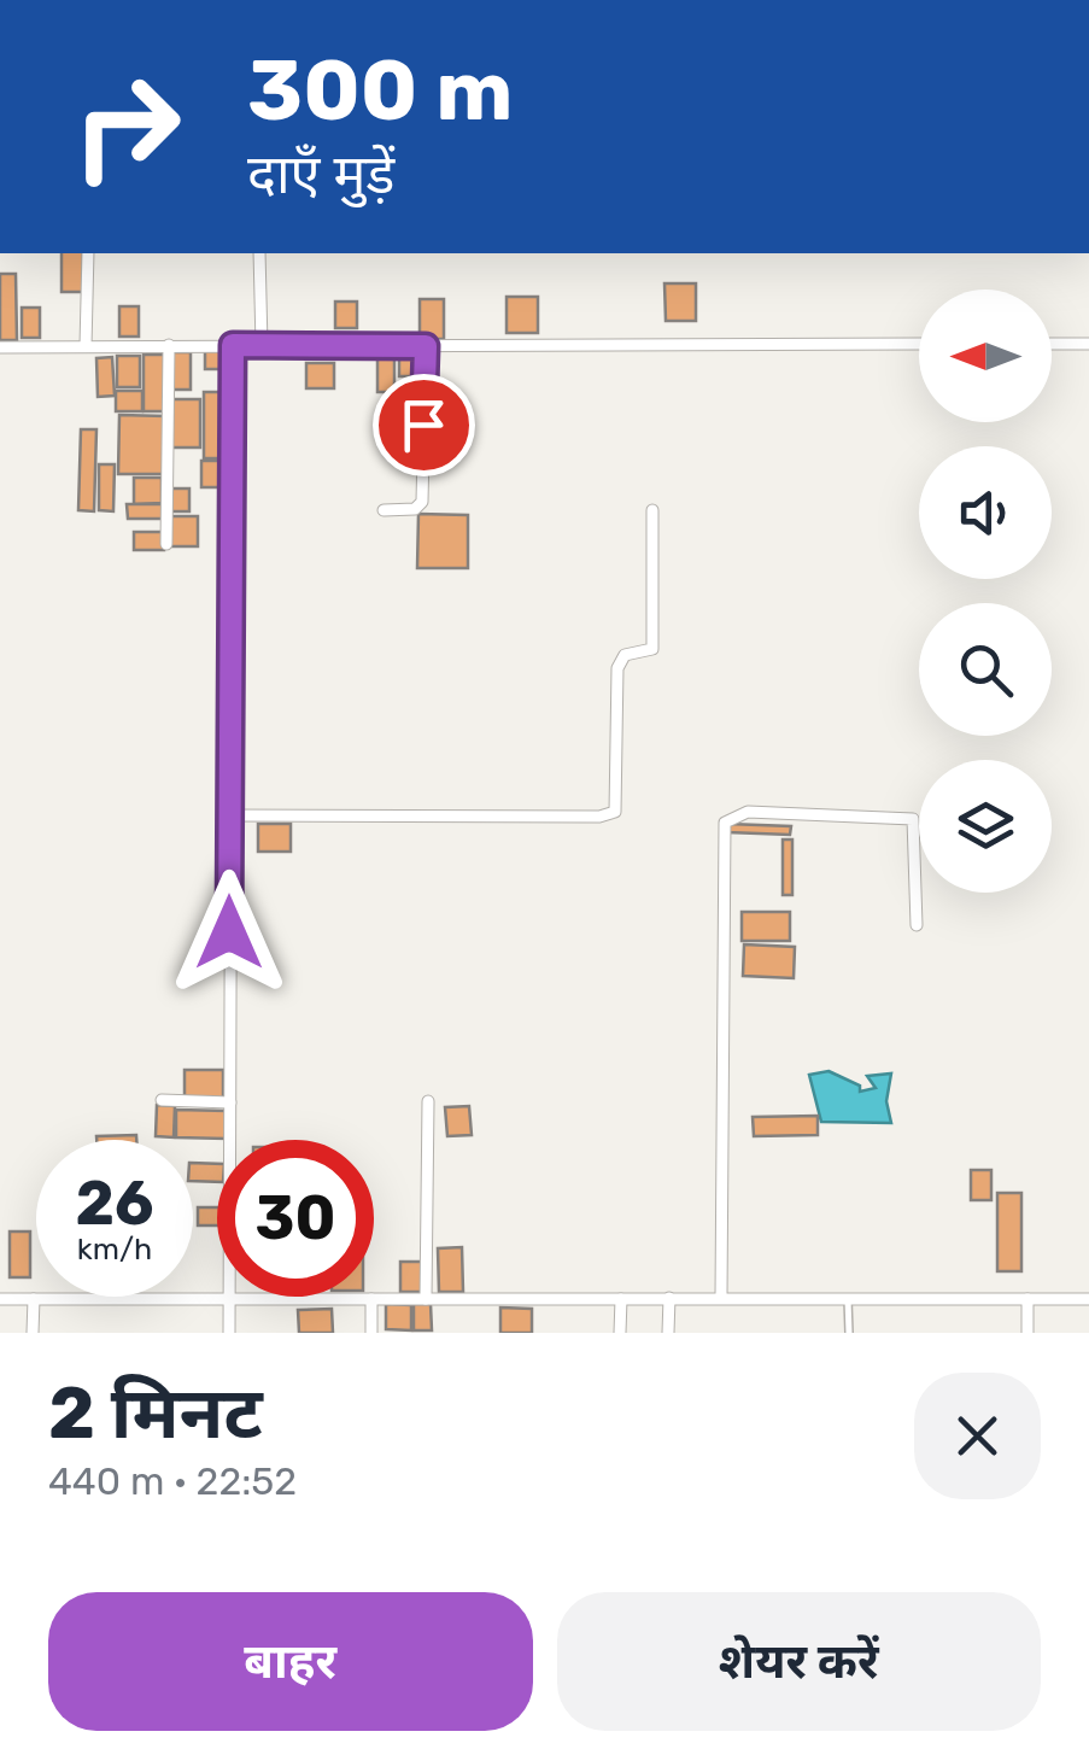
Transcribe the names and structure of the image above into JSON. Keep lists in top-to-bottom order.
{
  "north": "left",
  "page": {
    "turn": ["300 m", "दाएँ मुड़ें"],
    "speed": "26 km/h",
    "limit": "30",
    "heading": ["2 मिनट", "440 m · 22:52"],
    "buttons": ["बाहर", "शेयर करें"]
  }
}
